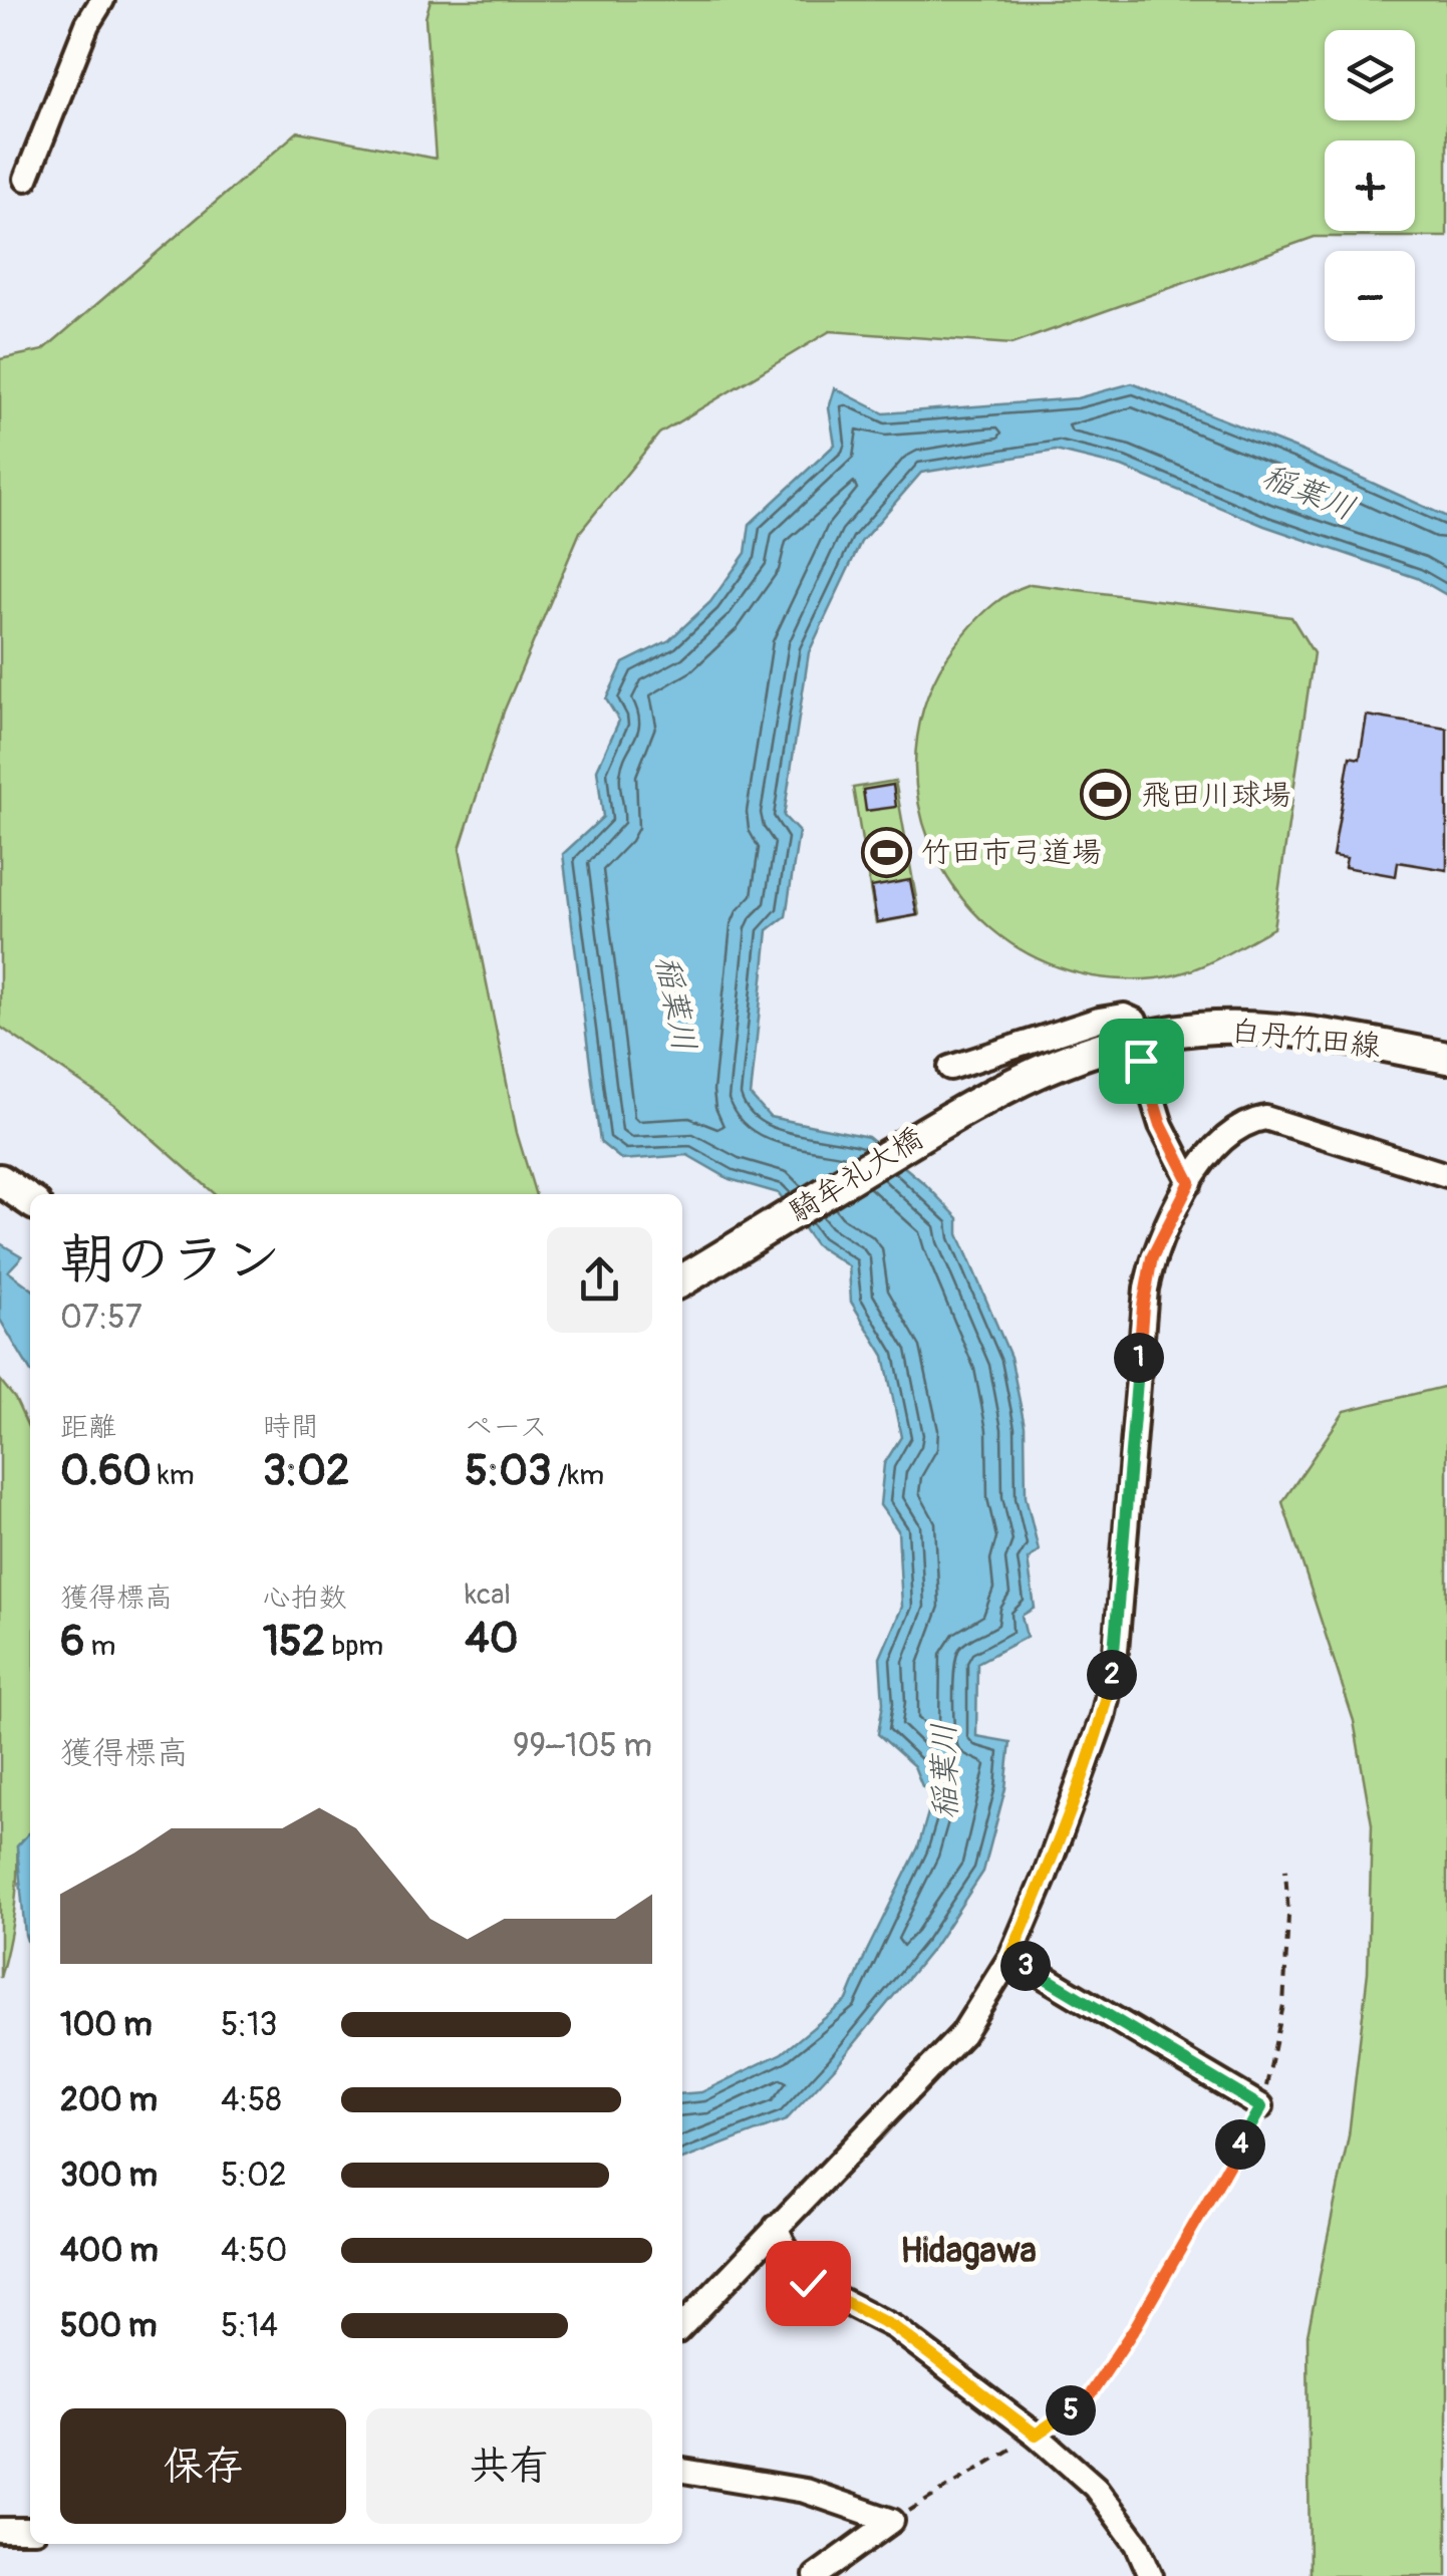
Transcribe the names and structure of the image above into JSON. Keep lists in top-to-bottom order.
{
  "streets": {
    "main road": ["白丹竹田線", "騎牟礼大橋"]
  },
  "crossings": [
    ["白丹竹田線", "騎牟礼大橋"]
  ],
  "districts": ["Hidagawa"],
  "water": ["稲葉川"],
  "places": {
    "sports": ["飛田川球場", "竹田市弓道場"]
  },
  "page": {
    "map_buttons": ["+", "−"],
    "heading": ["朝のラン", "07:57"],
    "pins": [
      "1",
      "2",
      "3",
      "4",
      "5"
    ],
    "stats": [
      ["距離", "0.60 km"],
      ["時間", "3:02"],
      ["ペース", "5:03 /km"],
      ["獲得標高", "6 m"],
      ["心拍数", "152 bpm"],
      ["kcal", "40"]
    ],
    "chart": ["獲得標高", "99–105 m"],
    "list": [
      {
        "name": "100 m",
        "note": "5:13"
      },
      {
        "name": "200 m",
        "note": "4:58"
      },
      {
        "name": "300 m",
        "note": "5:02"
      },
      {
        "name": "400 m",
        "note": "4:50"
      },
      {
        "name": "500 m",
        "note": "5:14"
      }
    ],
    "buttons": ["保存", "共有"]
  }
}
